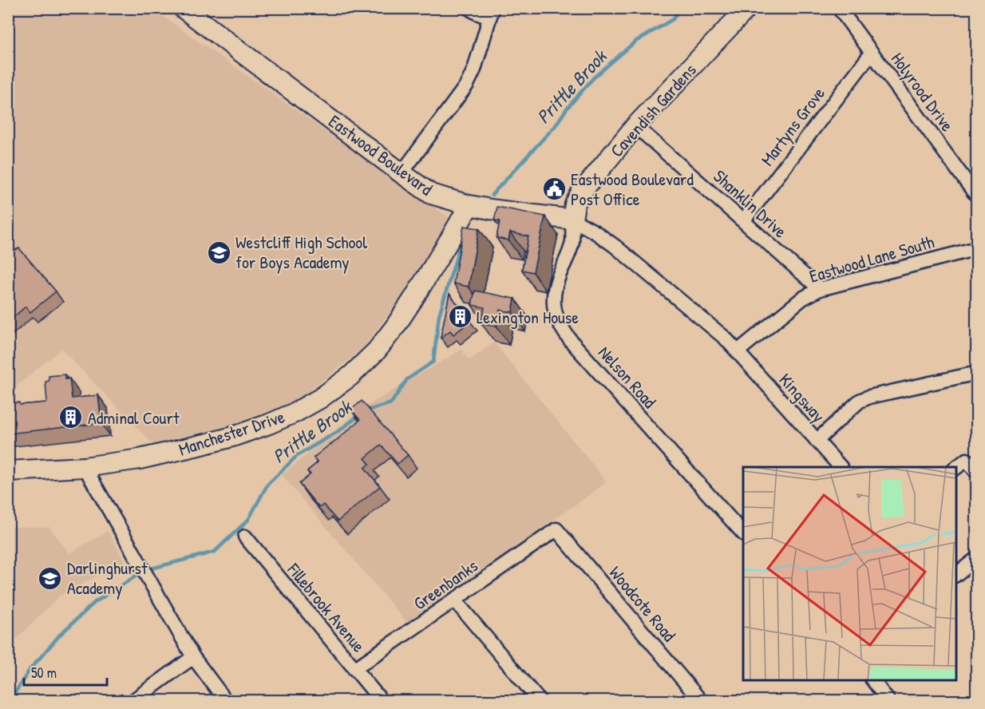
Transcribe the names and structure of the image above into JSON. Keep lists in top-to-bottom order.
{
  "streets": {
    "street": [
      "Holyrood Drive",
      "Cavendish Gardens",
      "Martyns Grove",
      "Eastwood Boulevard",
      "Shanklin Drive",
      "Eastwood Lane South",
      "Nelson Road",
      "Kingsway",
      "Manchester Drive",
      "Greenbanks",
      "Woodcote Road",
      "Fillebrook Avenue"
    ]
  },
  "crossings": [
    ["Holyrood Drive", "Martyns Grove"],
    ["Cavendish Gardens", "Eastwood Boulevard"],
    ["Cavendish Gardens", "Shanklin Drive"],
    ["Cavendish Gardens", "Nelson Road"],
    ["Martyns Grove", "Shanklin Drive"],
    ["Eastwood Boulevard", "Eastwood Lane South"],
    ["Eastwood Boulevard", "Nelson Road"],
    ["Eastwood Boulevard", "Kingsway"],
    ["Eastwood Boulevard", "Manchester Drive"],
    ["Shanklin Drive", "Eastwood Lane South"],
    ["Eastwood Lane South", "Kingsway"],
    ["Greenbanks", "Woodcote Road"],
    ["Greenbanks", "Fillebrook Avenue"]
  ],
  "water": ["Prittle Brook"],
  "places": {
    "public building": ["Eastwood Boulevard Post Office"],
    "school or university": ["Westcliff High School for Boys Academy", "Darlinghurst Academy"],
    "building": ["Lexington House", "Adminal Court"]
  },
  "scale_bar": "50 m"
}
